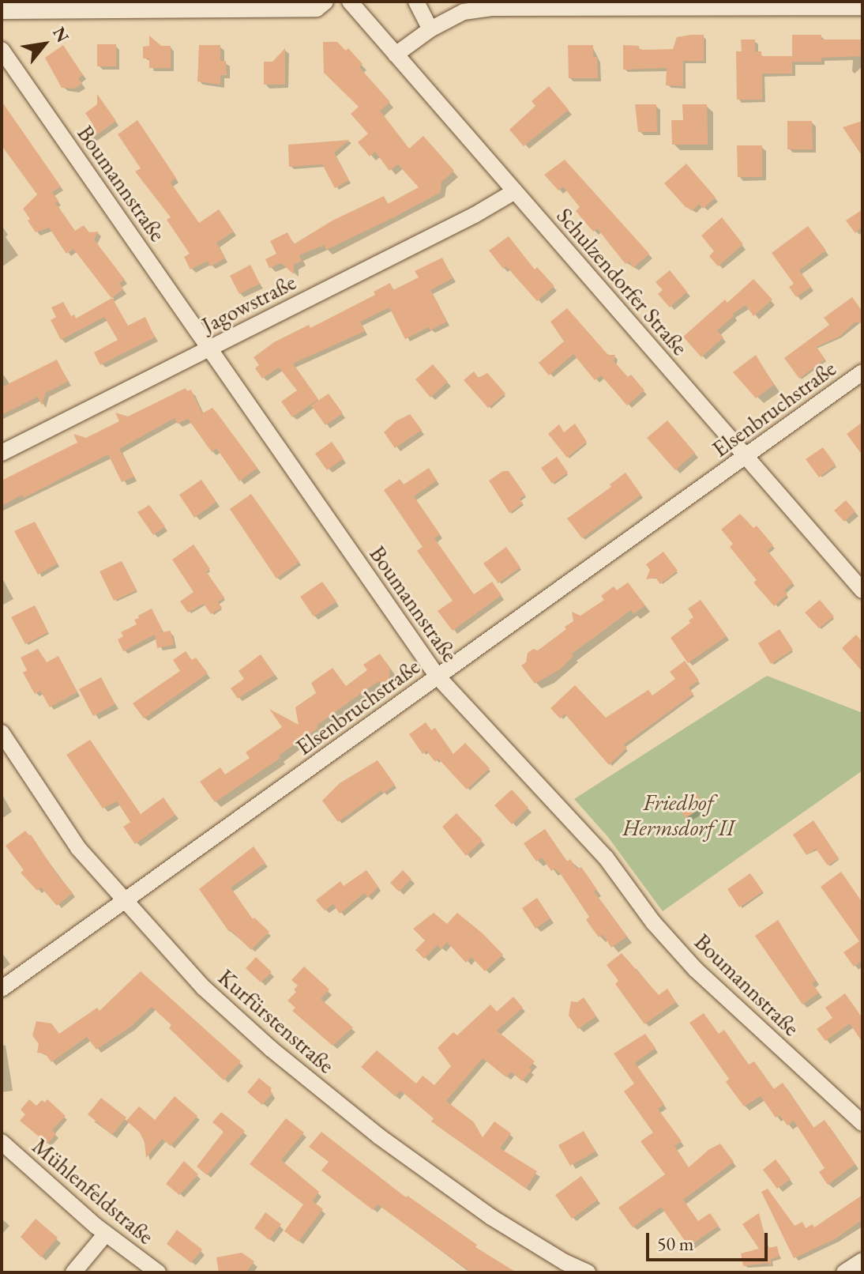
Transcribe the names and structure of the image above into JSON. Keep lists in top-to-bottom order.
{
  "streets": {
    "street": [
      "Boumannstraße",
      "Schulzendorfer Straße",
      "Jagowstraße",
      "Elsenbruchstraße",
      "Kurfürstenstraße",
      "Mühlenfeldstraße"
    ]
  },
  "crossings": [
    ["Boumannstraße", "Jagowstraße"],
    ["Boumannstraße", "Elsenbruchstraße"],
    ["Schulzendorfer Straße", "Jagowstraße"],
    ["Schulzendorfer Straße", "Elsenbruchstraße"],
    ["Elsenbruchstraße", "Kurfürstenstraße"]
  ],
  "parks": ["Friedhof Hermsdorf II"],
  "scale_bar": "50 m",
  "north": "top right"
}
